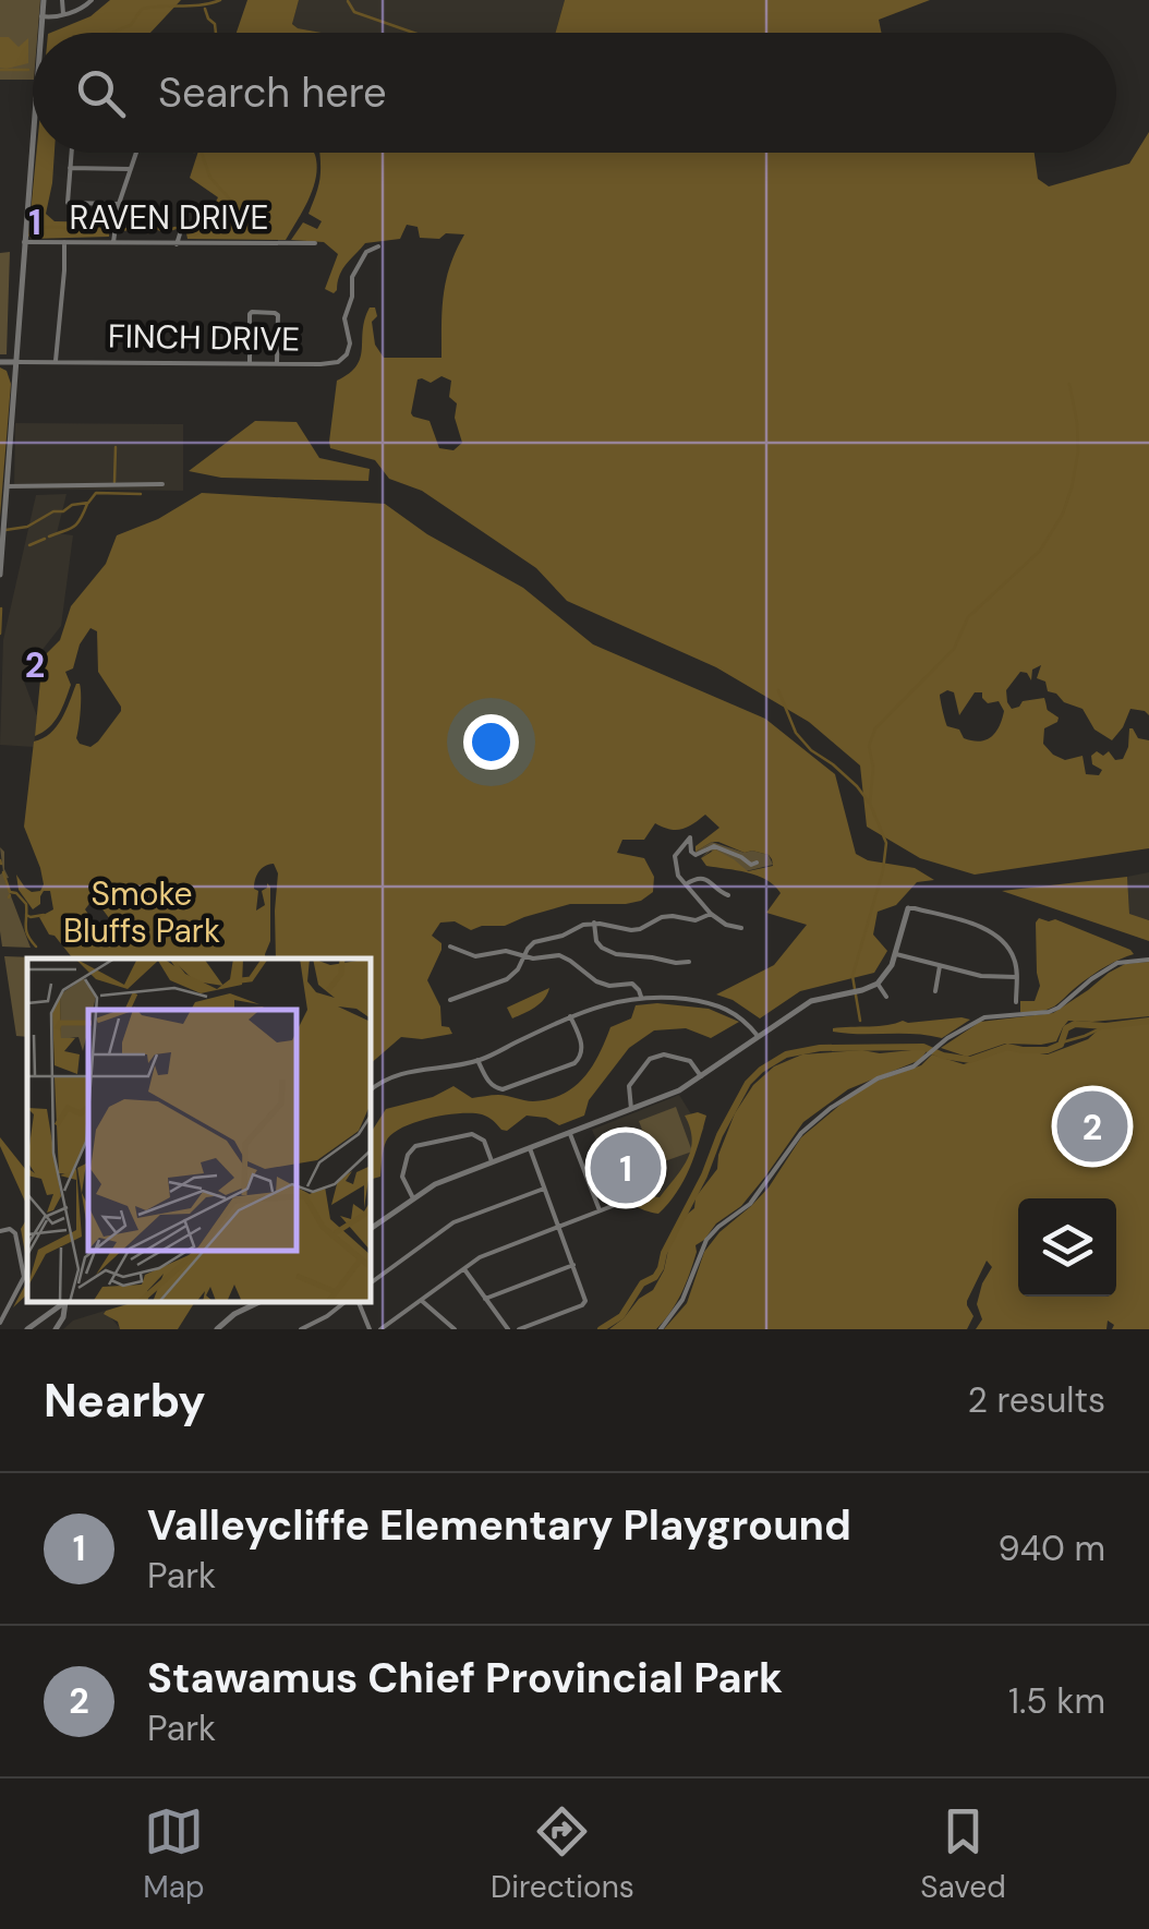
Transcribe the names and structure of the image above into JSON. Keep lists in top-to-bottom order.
{
  "streets": {
    "street": ["RAVEN DRIVE", "FINCH DRIVE"]
  },
  "parks": ["Smoke Bluffs Park"],
  "page": {
    "search": "Search here",
    "pins": ["2", "1"],
    "heading": ["Nearby", "2 results"],
    "list": [
      {
        "mark": "1",
        "name": "Valleycliffe Elementary Playground",
        "note": "Park",
        "value": "940 m"
      },
      {
        "mark": "2",
        "name": "Stawamus Chief Provincial Park",
        "note": "Park",
        "value": "1.5 km"
      }
    ],
    "nav": ["Map", "Directions", "Saved"]
  },
  "grid": {
    "rows": ["1", "2"]
  }
}
